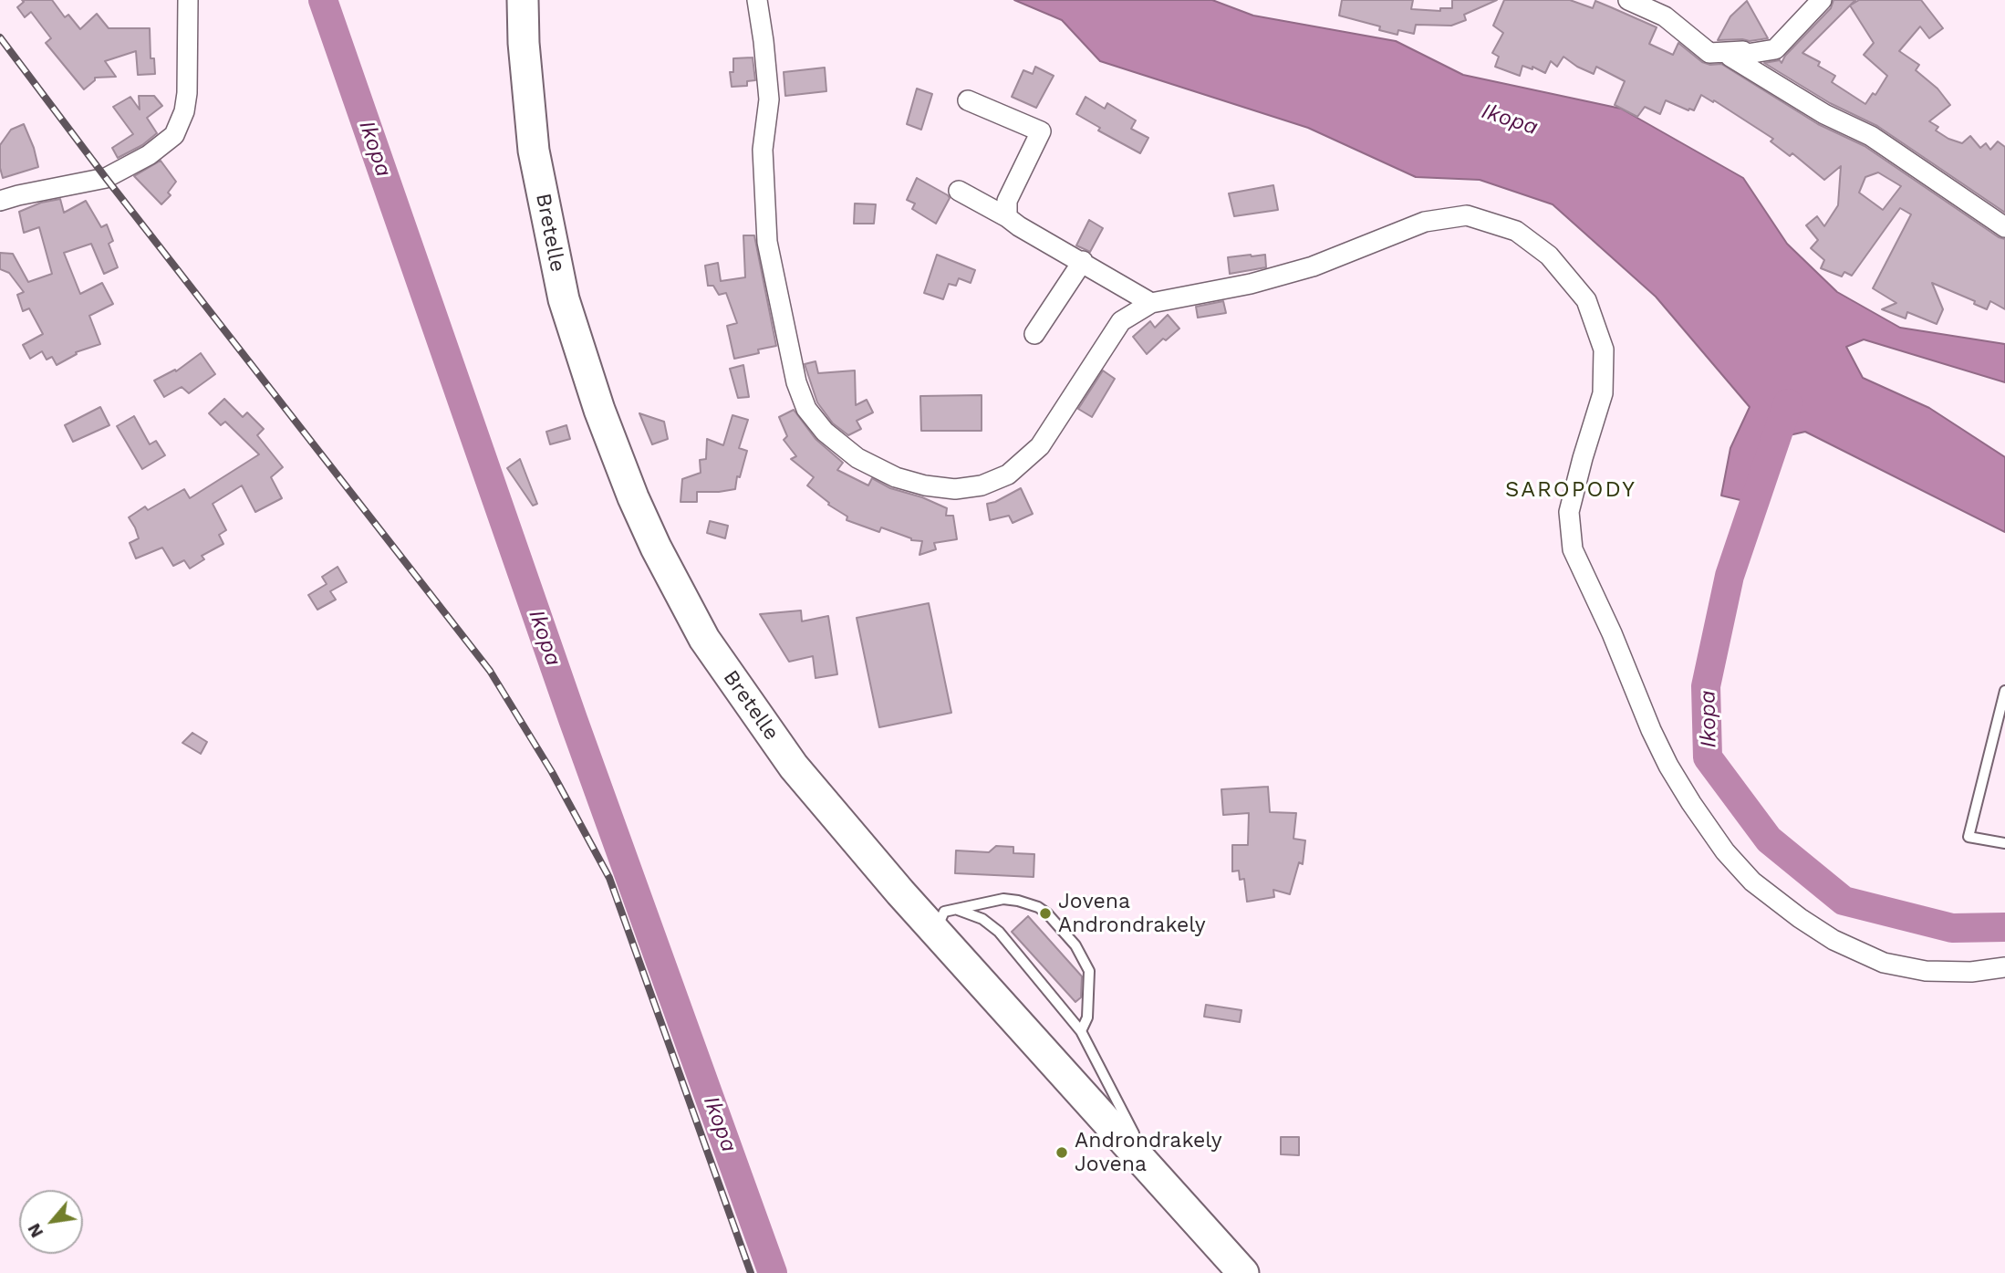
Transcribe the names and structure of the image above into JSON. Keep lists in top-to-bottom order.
{
  "streets": {
    "main road": ["Bretelle"]
  },
  "districts": ["SAROPODY"],
  "water": ["Ikopa"],
  "places": ["Jovena Androndrakely", "Androndrakely Jovena"],
  "north": "bottom left"
}
